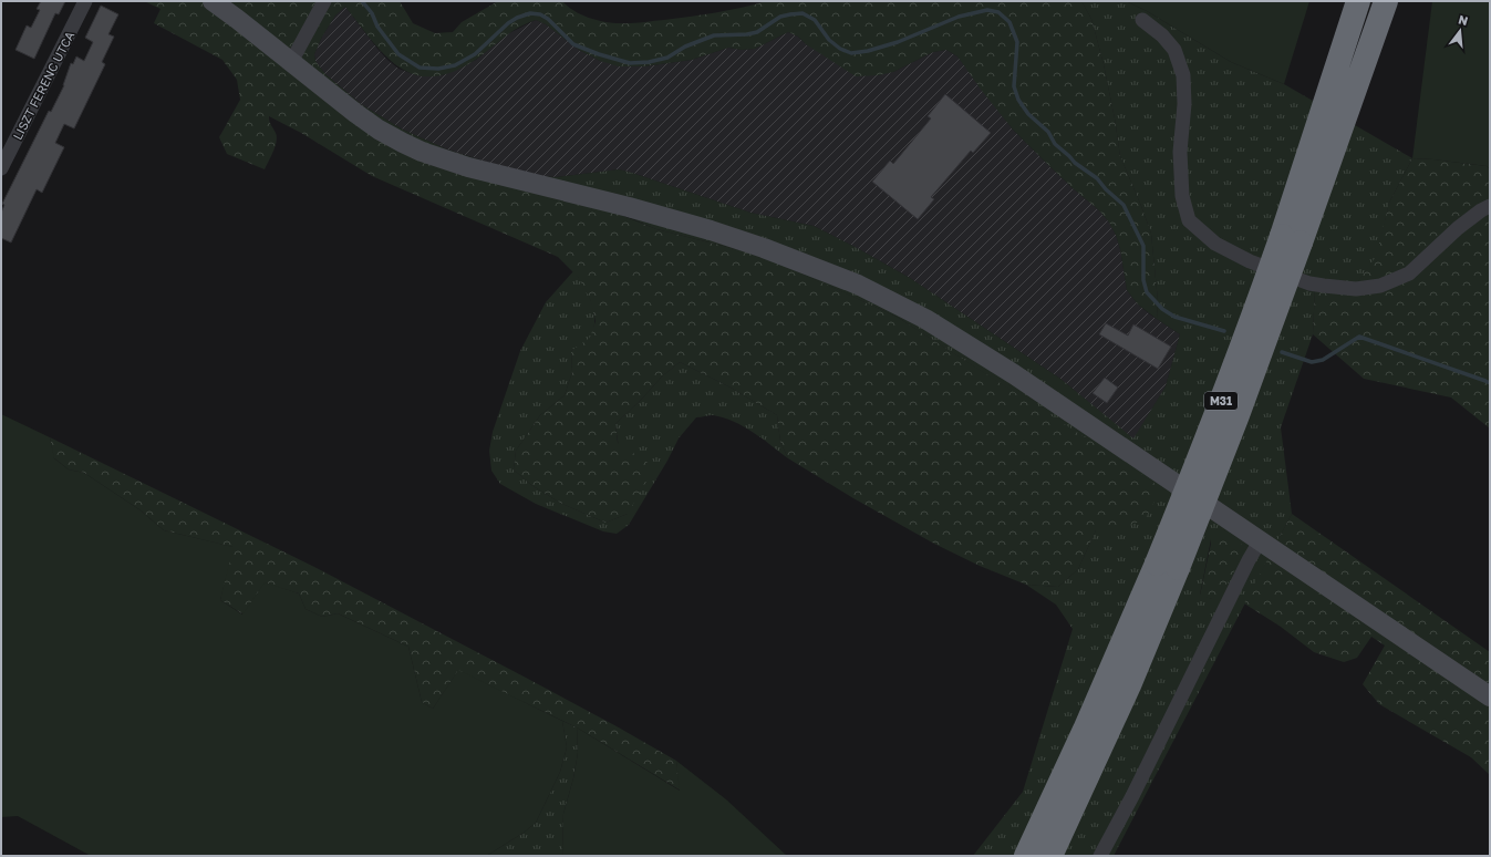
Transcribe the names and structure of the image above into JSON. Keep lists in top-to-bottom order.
{
  "streets": {
    "highway": ["M31"],
    "street": ["LISZT FERENC UTCA"]
  },
  "north": "top"
}
